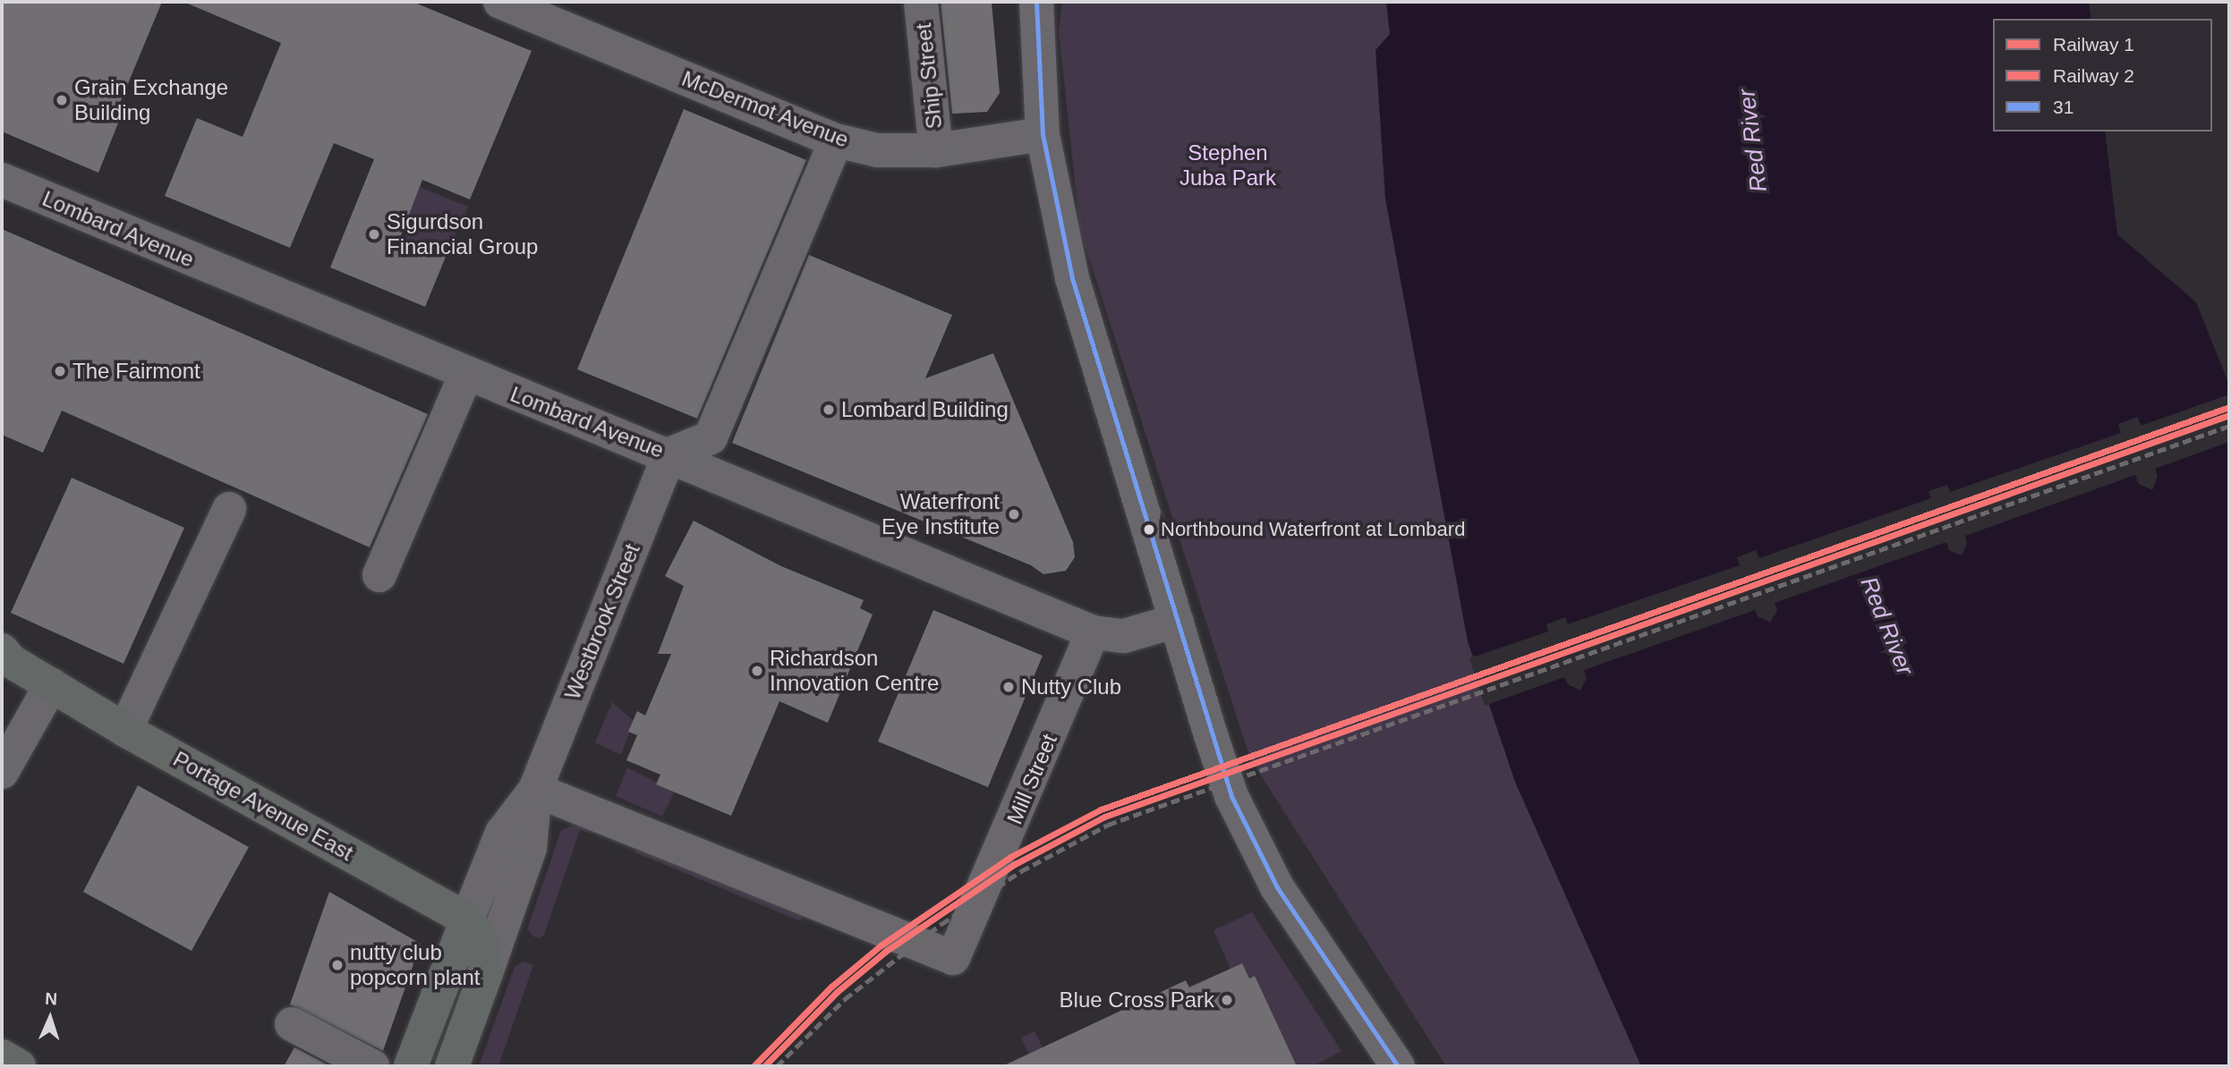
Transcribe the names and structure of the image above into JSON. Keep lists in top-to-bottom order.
{
  "streets": {
    "main road": ["Westbrook Street", "Portage Avenue East"],
    "street": [
      "Ship Street",
      "McDermot Avenue",
      "Lombard Avenue",
      "Mill Street"
    ]
  },
  "crossings": [
    ["Ship Street", "McDermot Avenue"],
    ["Lombard Avenue", "Westbrook Street"],
    ["Lombard Avenue", "Mill Street"],
    ["Westbrook Street", "Mill Street"],
    ["Westbrook Street", "Portage Avenue East"]
  ],
  "water": ["Red River"],
  "parks": ["Stephen Juba Park"],
  "places": [
    "Grain Exchange Building",
    "Sigurdson Financial Group",
    "The Fairmont",
    "Lombard Building",
    "Waterfront Eye Institute",
    "Northbound Waterfront at Lombard",
    "Richardson Innovation Centre",
    "Nutty Club",
    "nutty club popcorn plant",
    "Blue Cross Park"
  ],
  "lines": ["transit line 31", "rail line 1", "rail line 2"],
  "legend": ["Railway 1", "Railway 2", "31"],
  "north": "top"
}
